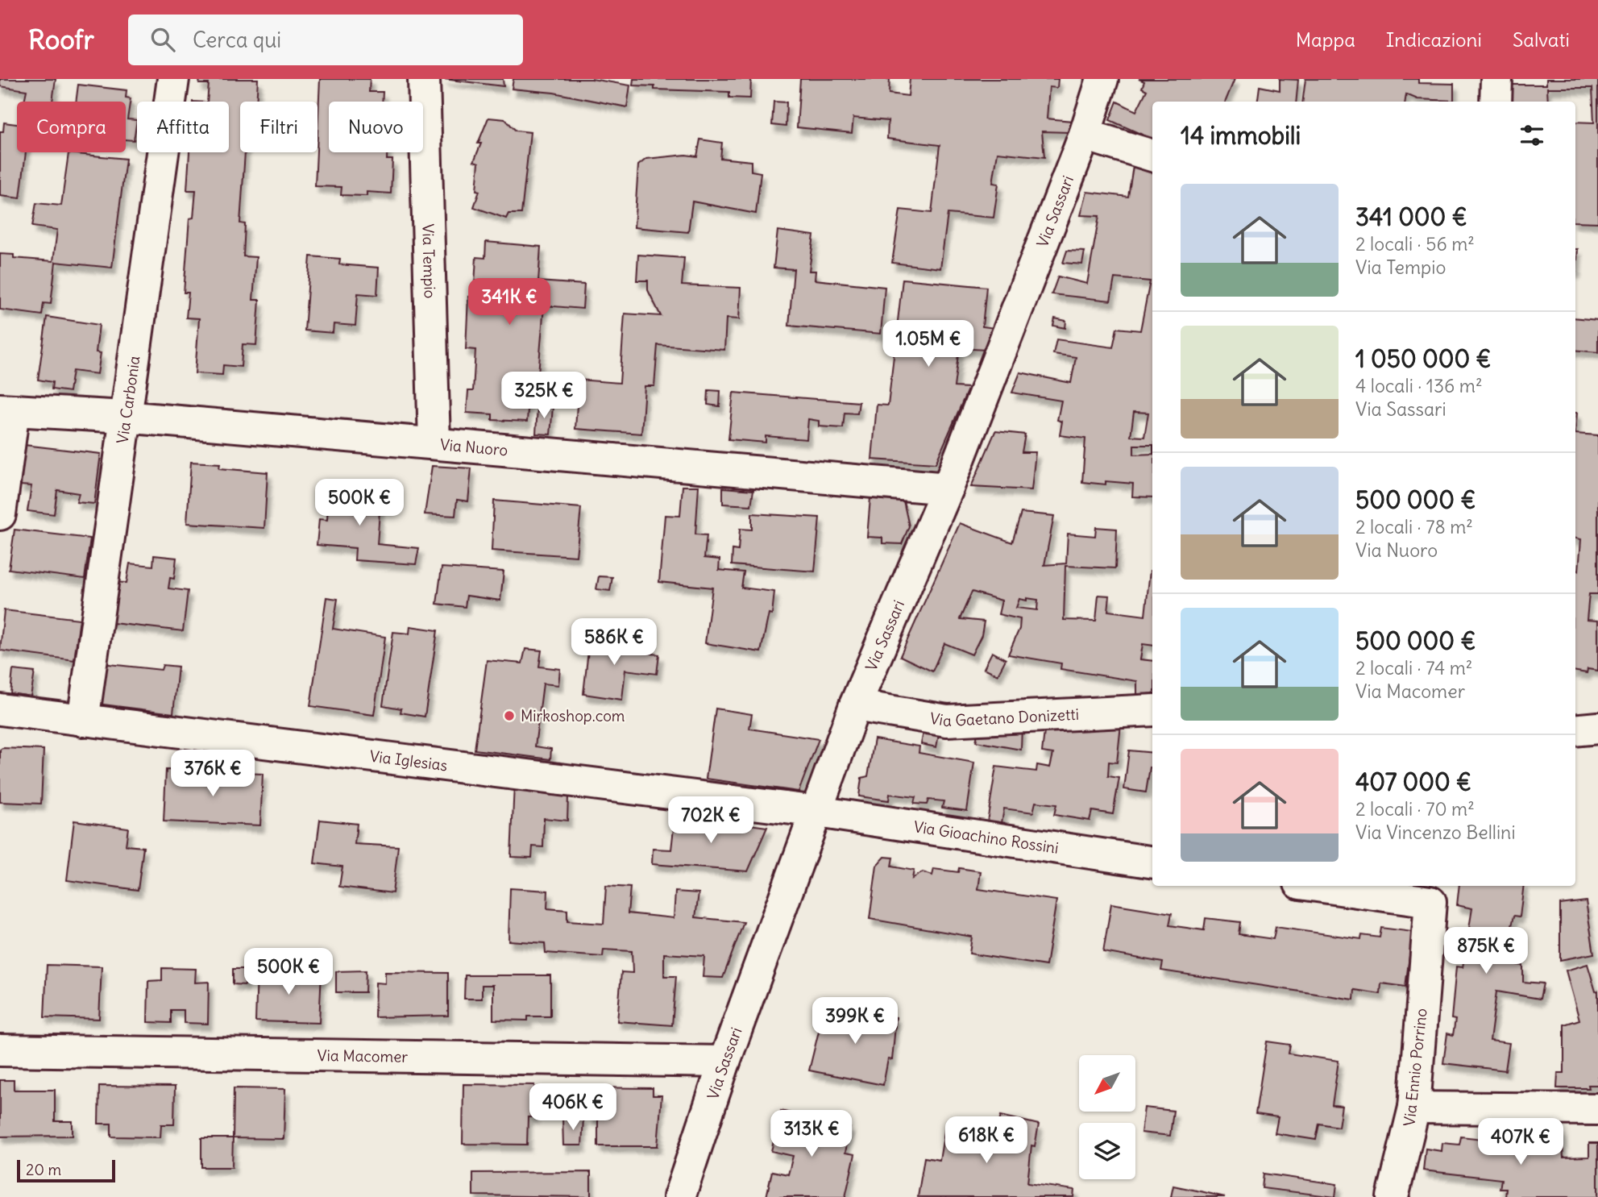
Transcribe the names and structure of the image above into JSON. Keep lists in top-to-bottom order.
{
  "streets": {
    "street": [
      "Via Sassari",
      "Via Tempio",
      "Via Carbonia",
      "Via Nuoro",
      "Via Gaetano Donizetti",
      "Via Iglesias",
      "Via Gioachino Rossini",
      "Via Macomer",
      "Via Ennio Porrino"
    ]
  },
  "crossings": [
    ["Via Sassari", "Via Nuoro"],
    ["Via Sassari", "Via Gaetano Donizetti"],
    ["Via Sassari", "Via Iglesias"],
    ["Via Sassari", "Via Gioachino Rossini"],
    ["Via Sassari", "Via Macomer"],
    ["Via Tempio", "Via Nuoro"],
    ["Via Carbonia", "Via Nuoro"],
    ["Via Carbonia", "Via Iglesias"],
    ["Via Iglesias", "Via Gioachino Rossini"]
  ],
  "places": ["Mirkoshop.com"],
  "scale_bar": "20 m",
  "north": "bottom left",
  "page": {
    "header": "Roofr",
    "search": "Cerca qui",
    "nav": ["Mappa", "Indicazioni", "Salvati"],
    "chip": [
      "Compra",
      "Affitta",
      "Filtri",
      "Nuovo"
    ],
    "heading": "14 immobili",
    "list": [
      {
        "name": "341 000 €",
        "note": "2 locali · 56 m² · Via Tempio"
      },
      {
        "name": "1 050 000 €",
        "note": "4 locali · 136 m² · Via Sassari"
      },
      {
        "name": "500 000 €",
        "note": "2 locali · 78 m² · Via Nuoro"
      },
      {
        "name": "500 000 €",
        "note": "2 locali · 74 m² · Via Macomer"
      },
      {
        "name": "407 000 €",
        "note": "2 locali · 70 m² · Via Vincenzo Bellini"
      }
    ],
    "price": [
      "341K €",
      "1.05M €",
      "325K €",
      "500K €",
      "586K €",
      "376K €",
      "702K €",
      "875K €",
      "500K €",
      "399K €",
      "406K €",
      "313K €",
      "618K €",
      "407K €"
    ],
    "scale": "20 m"
  }
}
